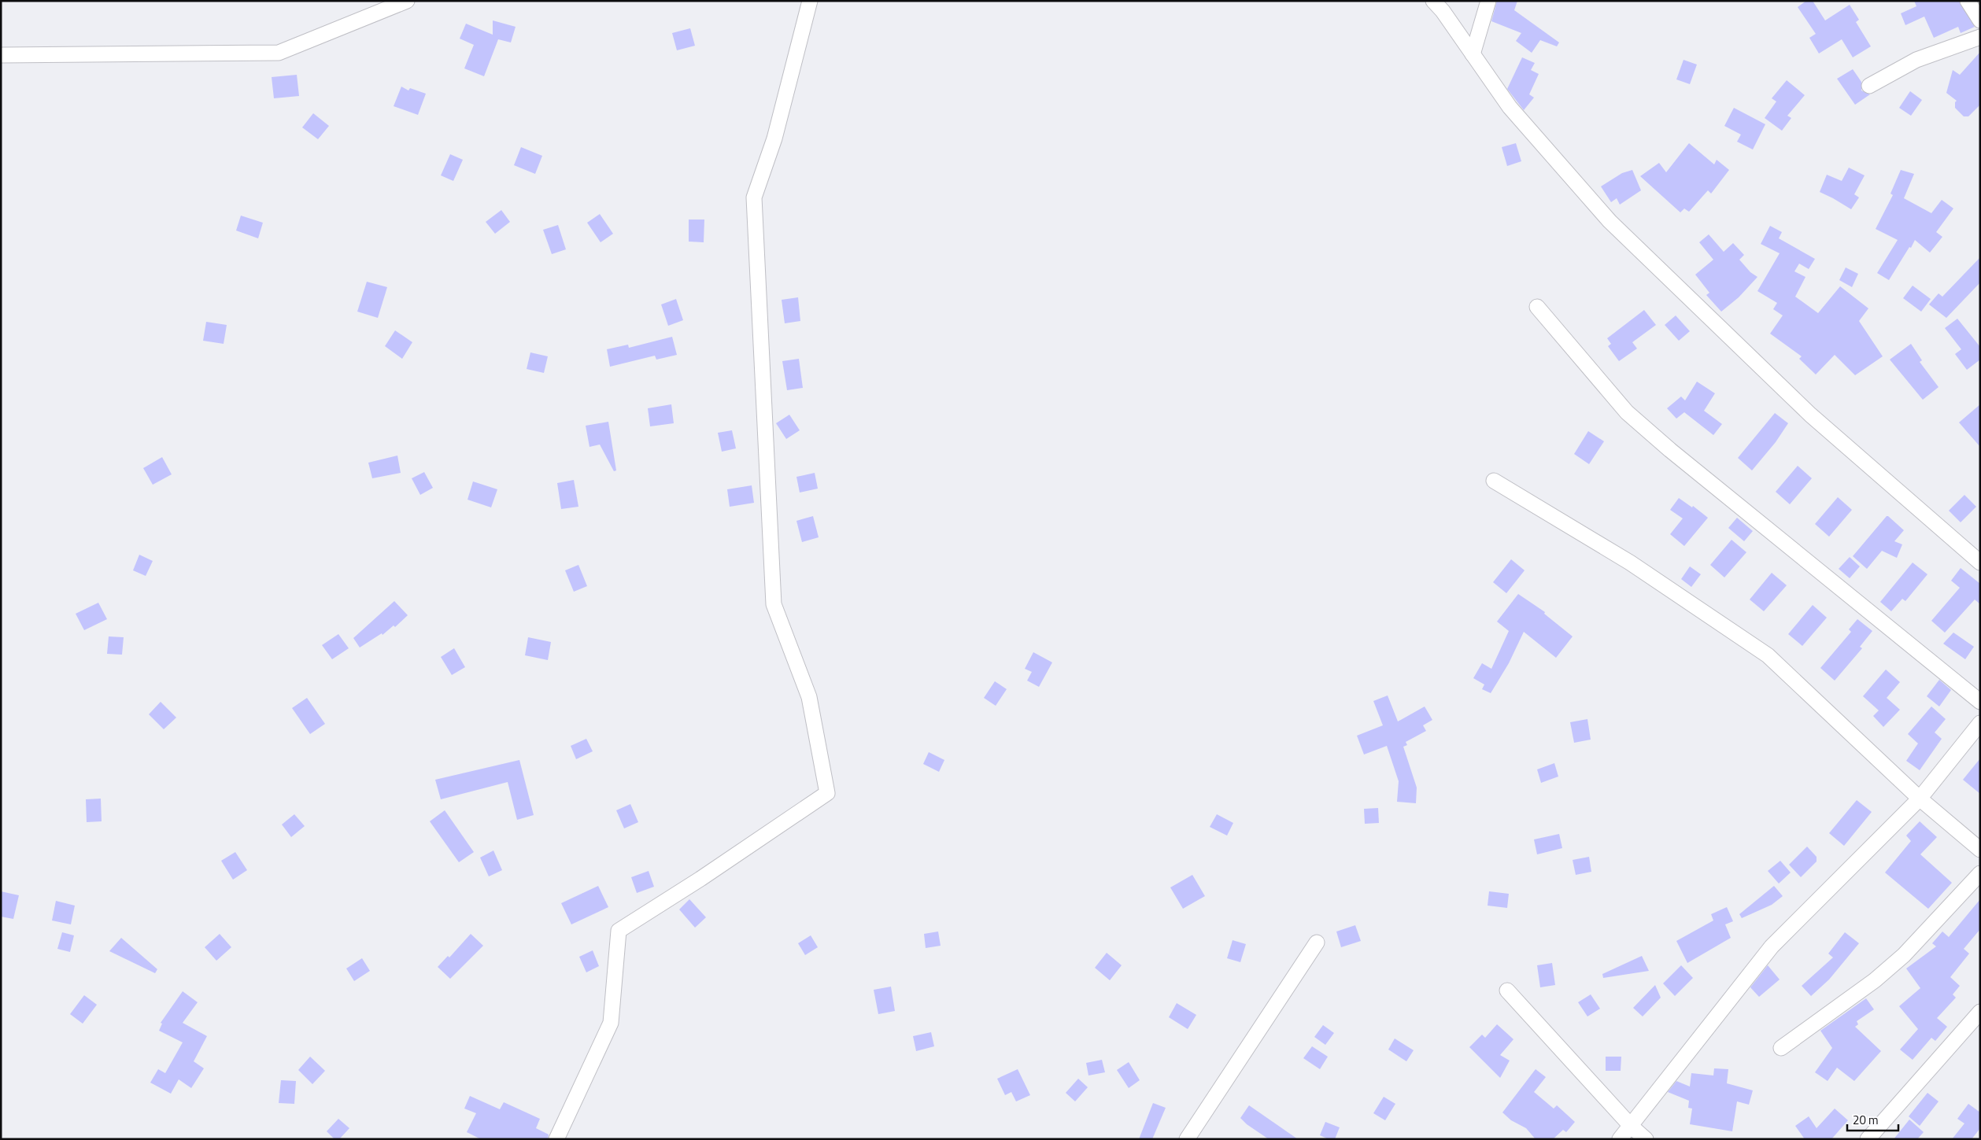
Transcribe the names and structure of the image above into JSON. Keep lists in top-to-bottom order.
{
  "scale_bar": "20 m"
}
